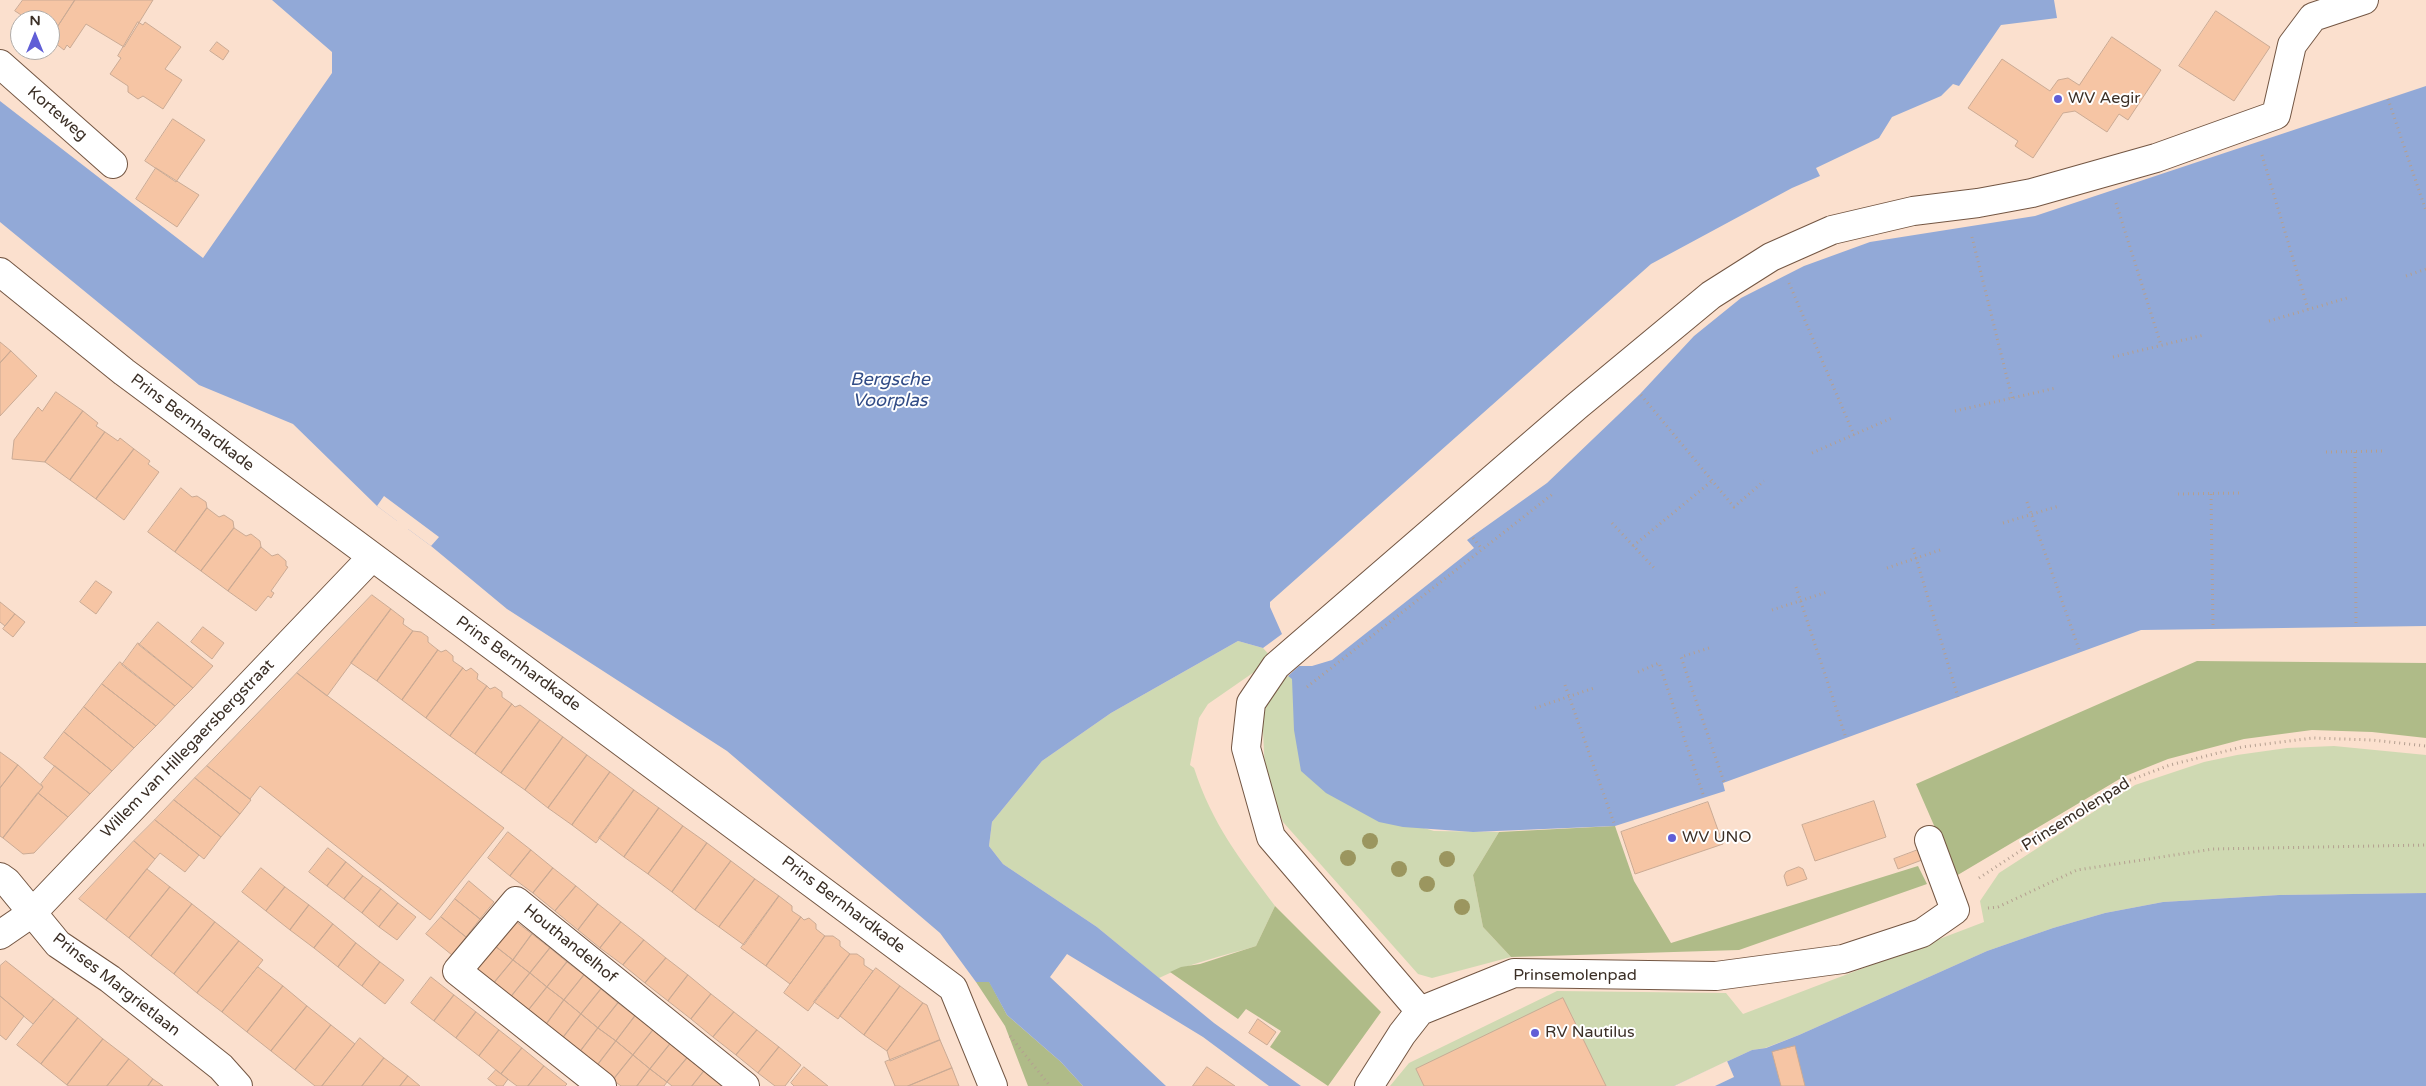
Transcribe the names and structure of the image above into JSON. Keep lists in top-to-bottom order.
{
  "streets": {
    "street": [
      "Korteweg",
      "Prins Bernhardkade",
      "Willem van Hillegaersbergstraat",
      "Prinsemolenpad",
      "Houthandelhof",
      "Prinses Margrietlaan"
    ]
  },
  "crossings": [
    ["Prins Bernhardkade", "Willem van Hillegaersbergstraat"],
    ["Willem van Hillegaersbergstraat", "Prinses Margrietlaan"]
  ],
  "water": ["Bergsche Voorplas"],
  "places": ["WV Aegir", "WV UNO", "RV Nautilus"],
  "north": "top"
}
